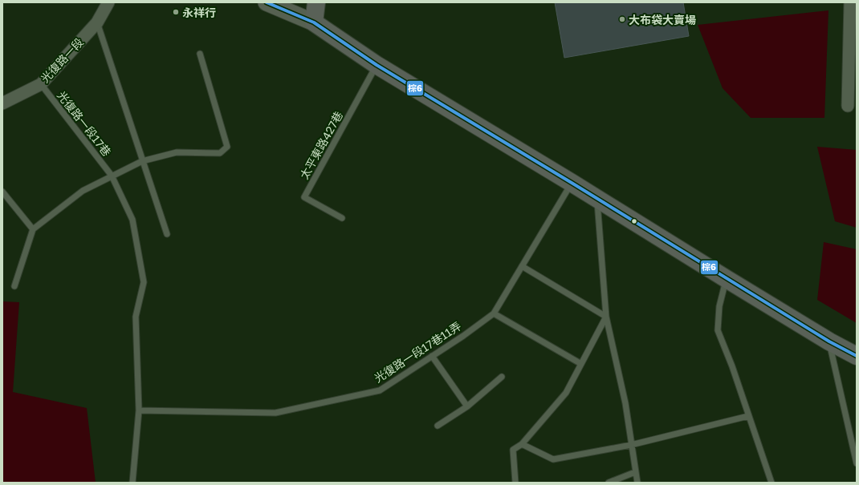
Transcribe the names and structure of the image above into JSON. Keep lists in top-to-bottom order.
{
  "streets": {
    "street": ["光復路一段"],
    "lane": ["光復路一段17巷", "太平東路427巷", "光復路一段17巷11弄"]
  },
  "crossings": [
    ["光復路一段", "光復路一段17巷"],
    ["光復路一段17巷", "光復路一段17巷11弄"]
  ],
  "places": ["永祥行", "大布袋大賣場"],
  "lines": ["transit line 棕6"]
}
